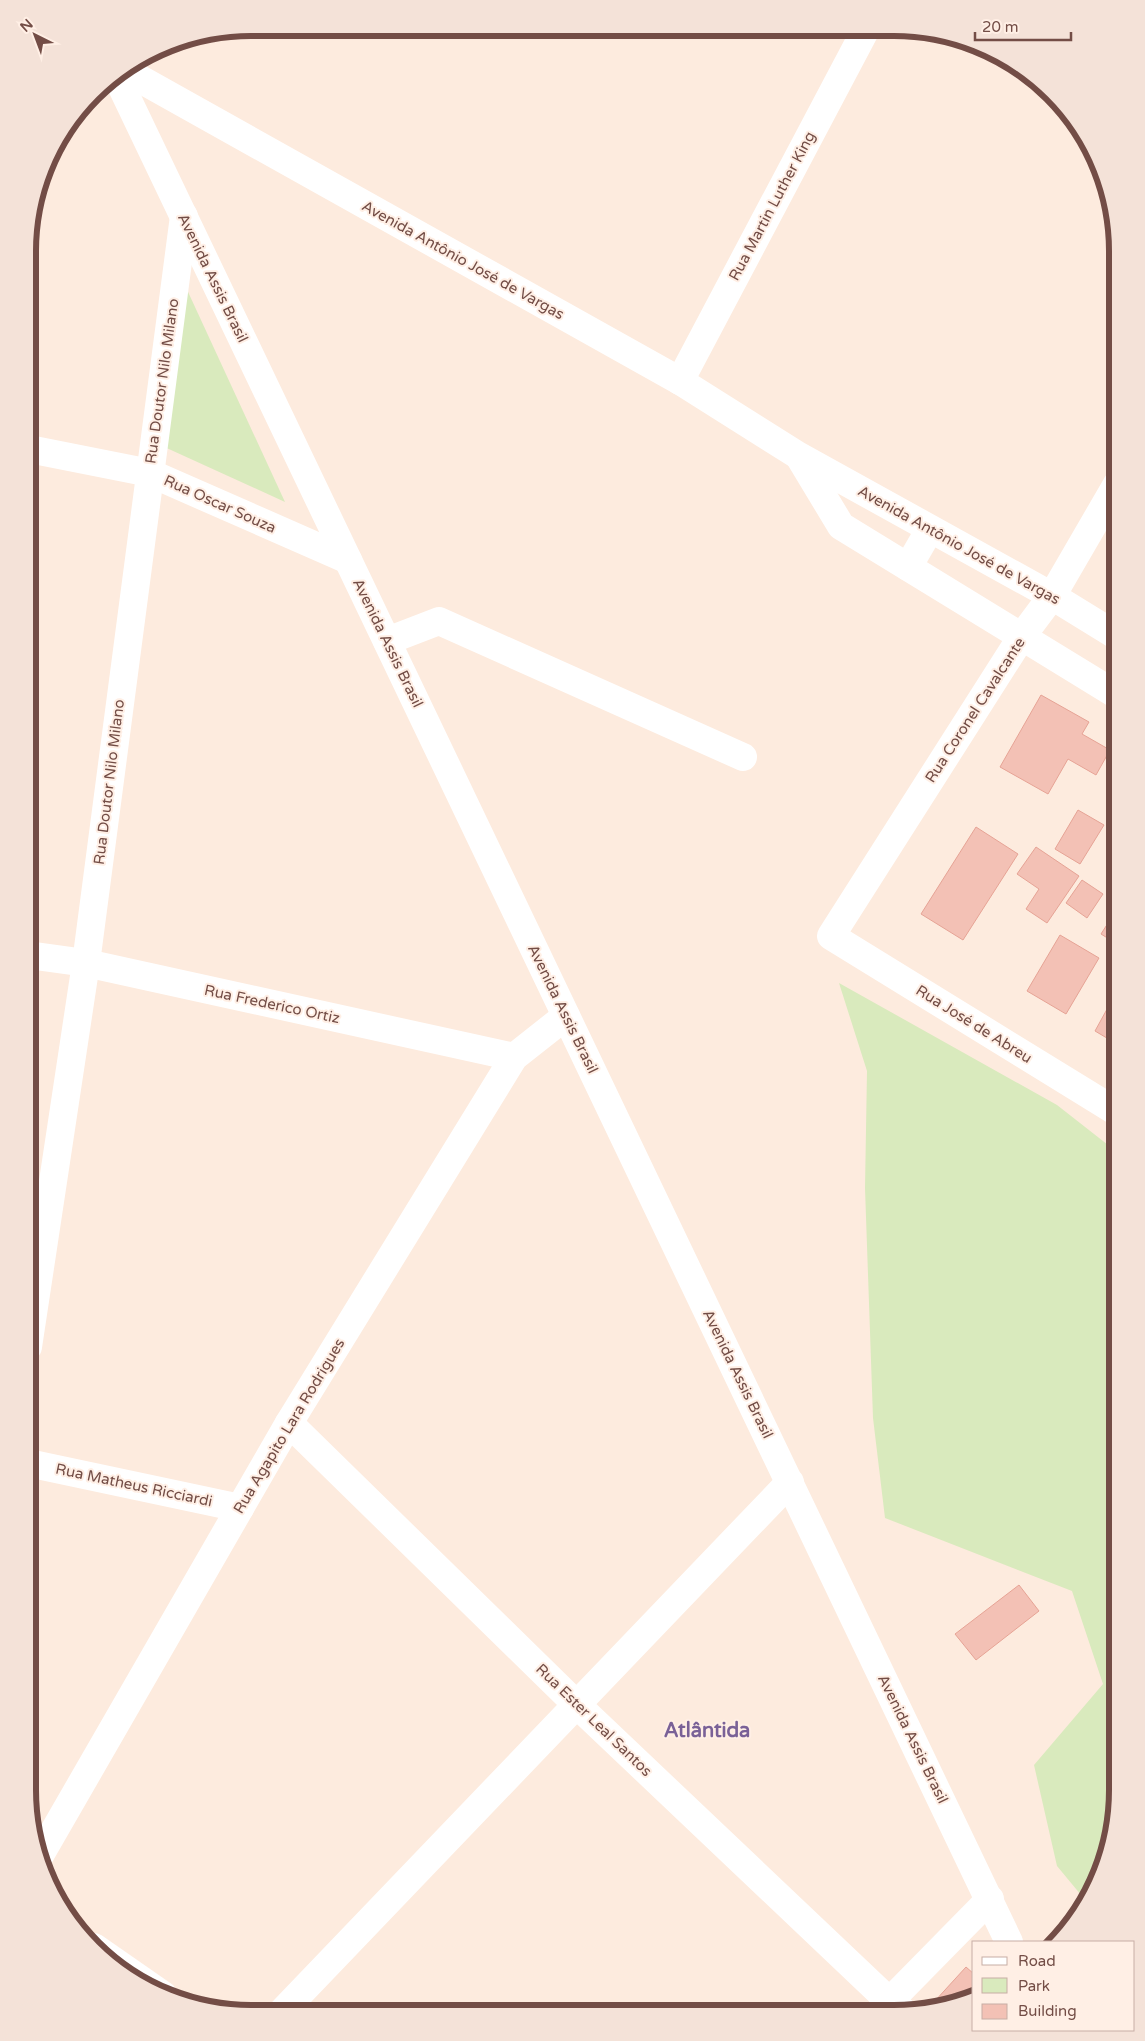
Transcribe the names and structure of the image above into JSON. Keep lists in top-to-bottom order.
{
  "streets": {
    "street": [
      "Rua Martin Luther King",
      "Avenida Antônio José de Vargas",
      "Avenida Assis Brasil",
      "Rua Doutor Nilo Milano",
      "Rua Oscar Souza",
      "Rua Coronel Cavalcante",
      "Rua Frederico Ortiz",
      "Rua José de Abreu",
      "Rua Agapito Lara Rodrigues",
      "Rua Matheus Ricciardi",
      "Rua Ester Leal Santos"
    ]
  },
  "crossings": [
    ["Rua Martin Luther King", "Avenida Antônio José de Vargas"],
    ["Avenida Antônio José de Vargas", "Rua Coronel Cavalcante"],
    ["Avenida Assis Brasil", "Rua Doutor Nilo Milano"],
    ["Avenida Assis Brasil", "Rua Oscar Souza"],
    ["Avenida Assis Brasil", "Rua Agapito Lara Rodrigues"],
    ["Rua Doutor Nilo Milano", "Rua Oscar Souza"],
    ["Rua Doutor Nilo Milano", "Rua Frederico Ortiz"],
    ["Rua Coronel Cavalcante", "Rua José de Abreu"],
    ["Rua Frederico Ortiz", "Rua Agapito Lara Rodrigues"],
    ["Rua Agapito Lara Rodrigues", "Rua Matheus Ricciardi"],
    ["Rua Agapito Lara Rodrigues", "Rua Ester Leal Santos"]
  ],
  "districts": ["Atlântida"],
  "legend": ["Road", "Park", "Building"],
  "scale_bar": "20 m",
  "north": "top left"
}
